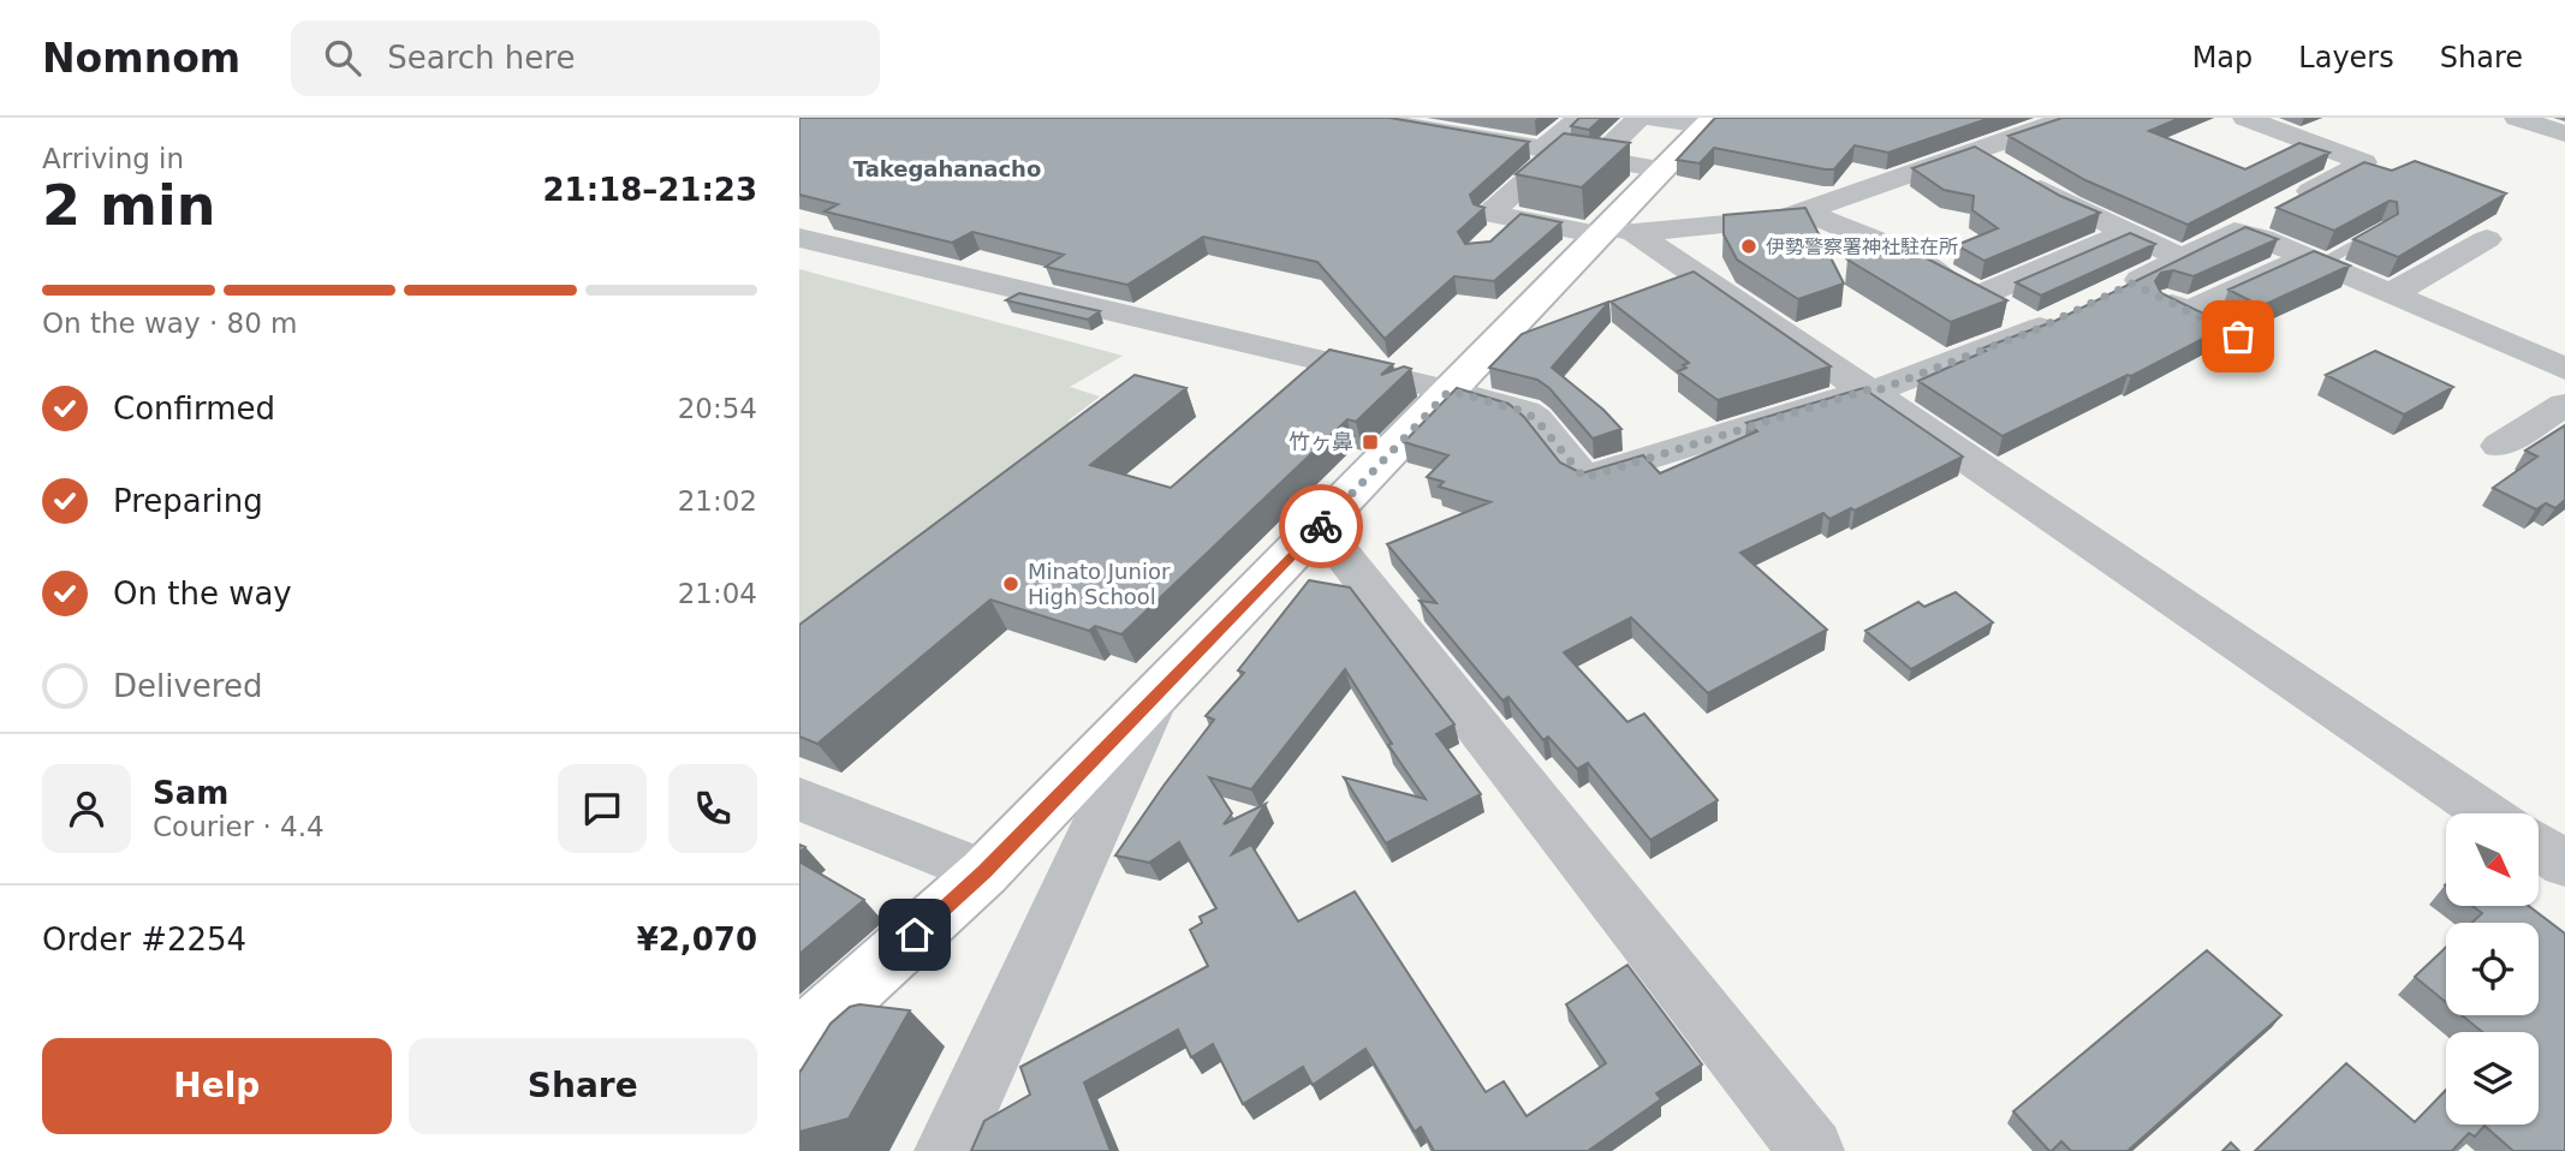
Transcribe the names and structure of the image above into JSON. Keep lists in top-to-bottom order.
{
  "districts": ["Takegahanacho"],
  "places": {
    "other": ["伊勢警察署神社駐在所", "Minato Junior High School"],
    "transit": ["竹ヶ鼻"]
  },
  "north": "bottom right",
  "page": {
    "header": "Nomnom",
    "search": "Search here",
    "nav": ["Map", "Layers", "Share"],
    "heading": ["2 min", "Arriving in", "21:18–21:23"],
    "panel": [
      "Sam",
      "Courier · 4.4",
      "Order #2254",
      "¥2,070"
    ],
    "bar": "On the way · 80 m",
    "list": [
      ["Confirmed", "20:54"],
      ["Preparing", "21:02"],
      ["On the way", "21:04"],
      "Delivered"
    ],
    "buttons": ["Help", "Share"]
  }
}
